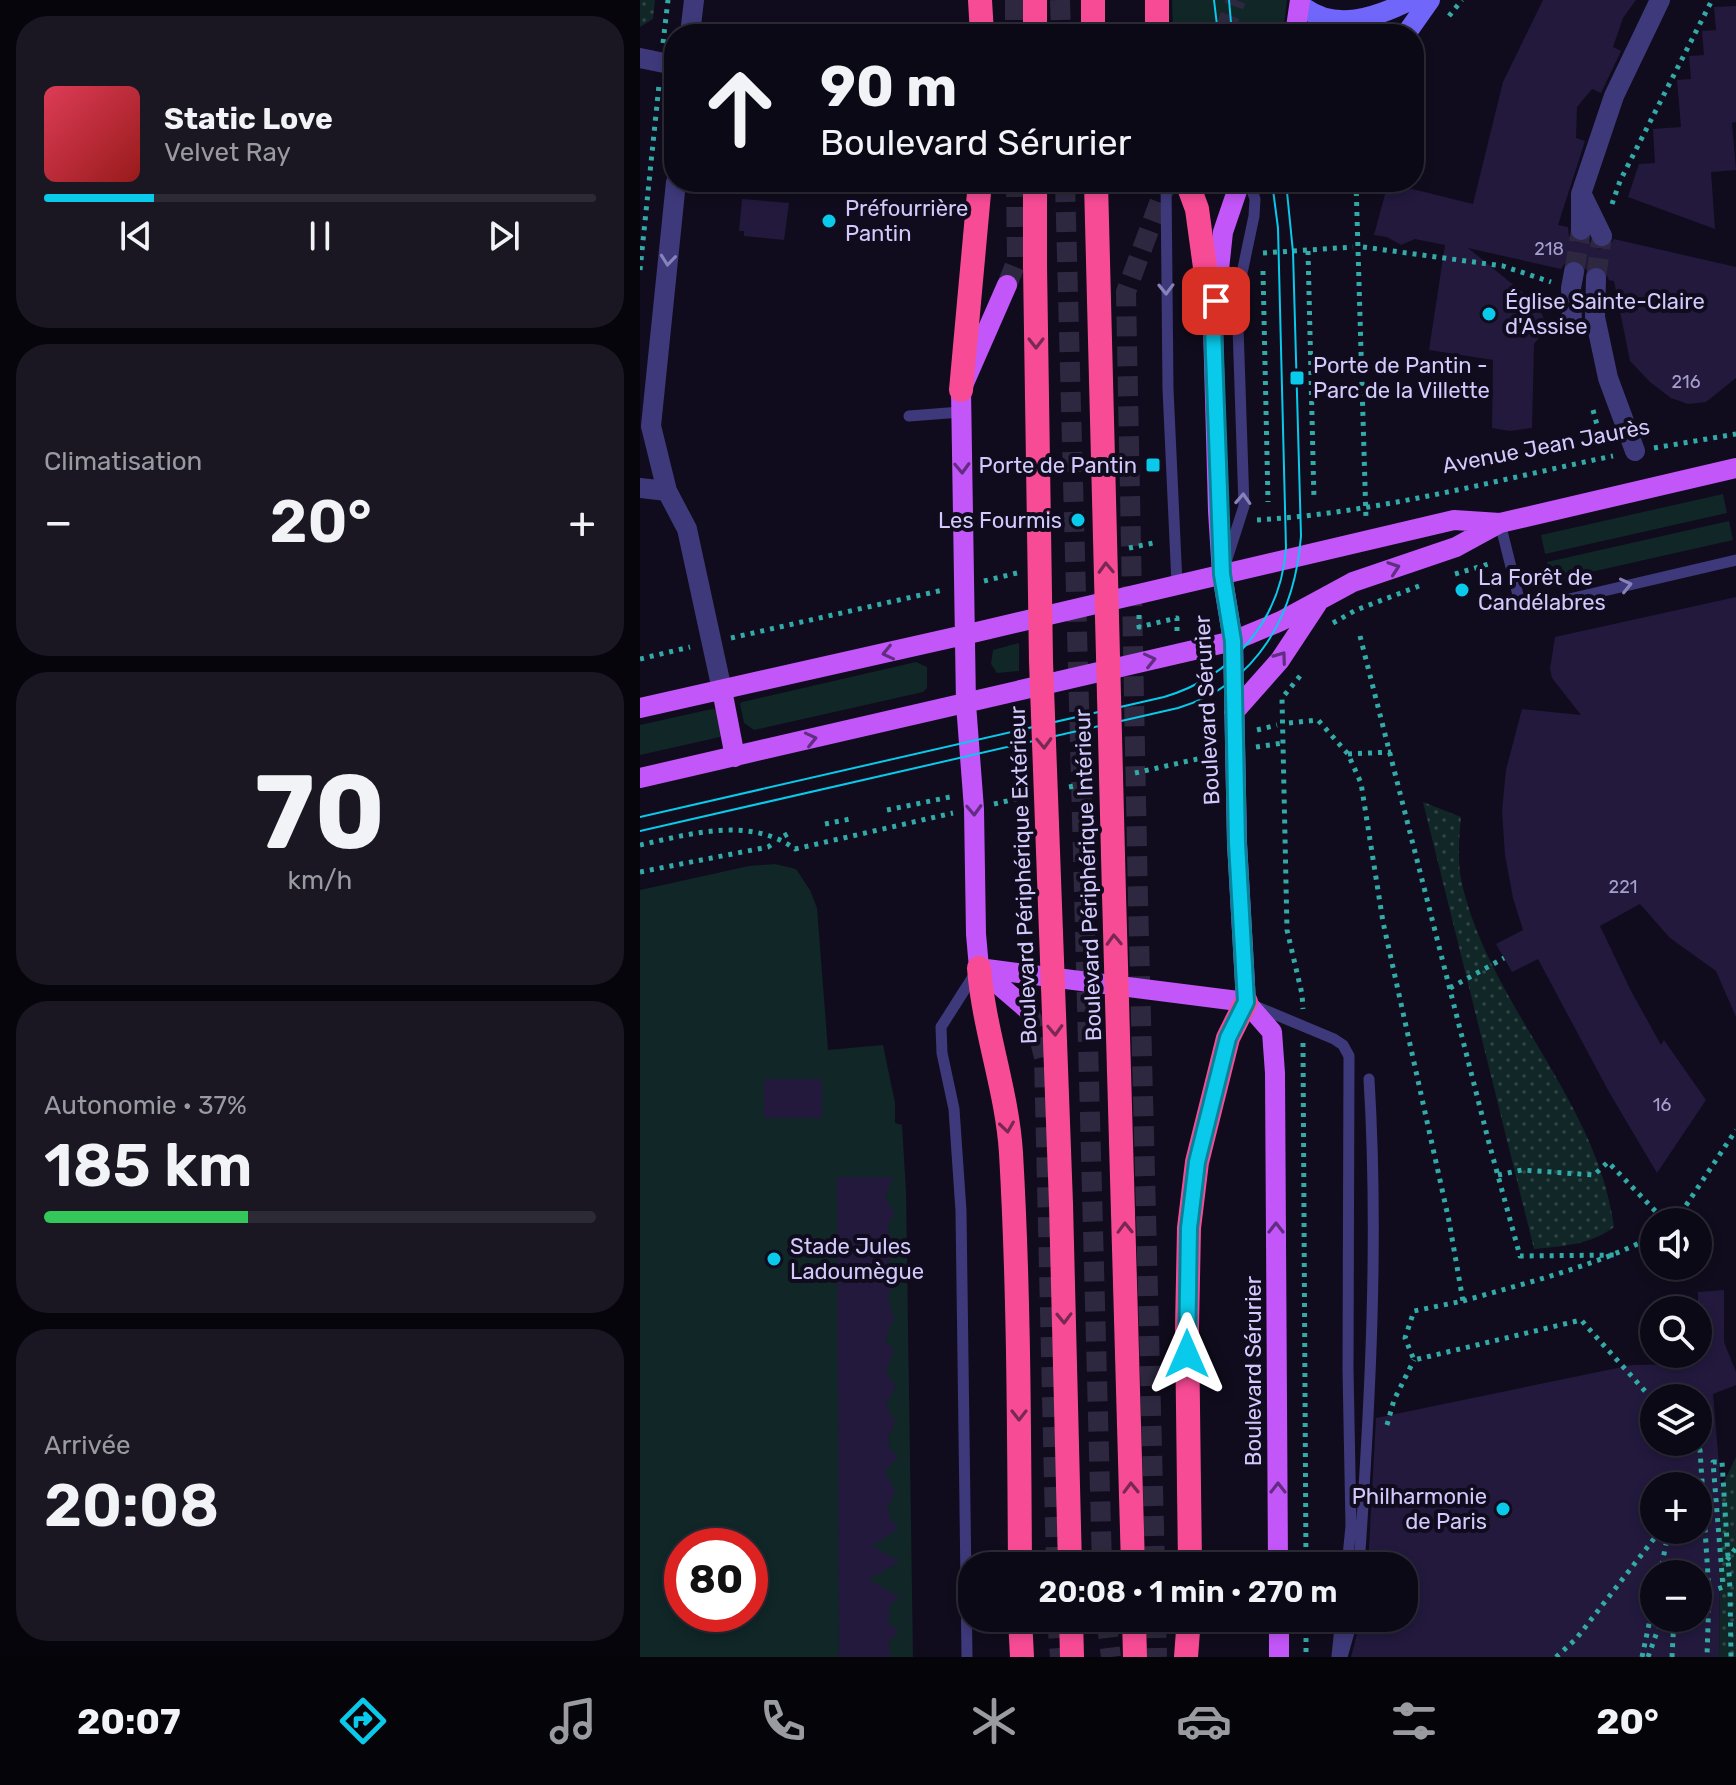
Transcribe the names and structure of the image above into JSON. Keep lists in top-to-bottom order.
{
  "streets": {
    "highway": ["Boulevard Périphérique Extérieur", "Boulevard Périphérique Intérieur"],
    "main road": ["Boulevard Sérurier"],
    "path": ["Avenue Jean Jaurès"]
  },
  "one_way": ["Boulevard Sérurier"],
  "places": {
    "other": [
      "Préfourrière Pantin",
      "Église Sainte-Claire d'Assise",
      "Les Fourmis",
      "La Forêt de Candélabres",
      "Stade Jules Ladoumègue",
      "Philharmonie de Paris"
    ],
    "transit": ["Porte de Pantin - Parc de la Villette", "Porte de Pantin"]
  },
  "house_numbers": [
    "218",
    "216",
    "221",
    "16"
  ],
  "page": {
    "turn": ["90 m", "Boulevard Sérurier"],
    "song": ["Static Love", "Velvet Ray"],
    "tile": [
      "Climatisation",
      ["70", "km/h"],
      ["Autonomie · 37%", "185 km"],
      ["Arrivée", "20:08"]
    ],
    "heat": ["−", "20°", "+"],
    "map_buttons": ["+", "−"],
    "limit": "80",
    "trip": "20:08 · 1 min · 270 m",
    "tabs": ["20:07", "20°"]
  }
}
